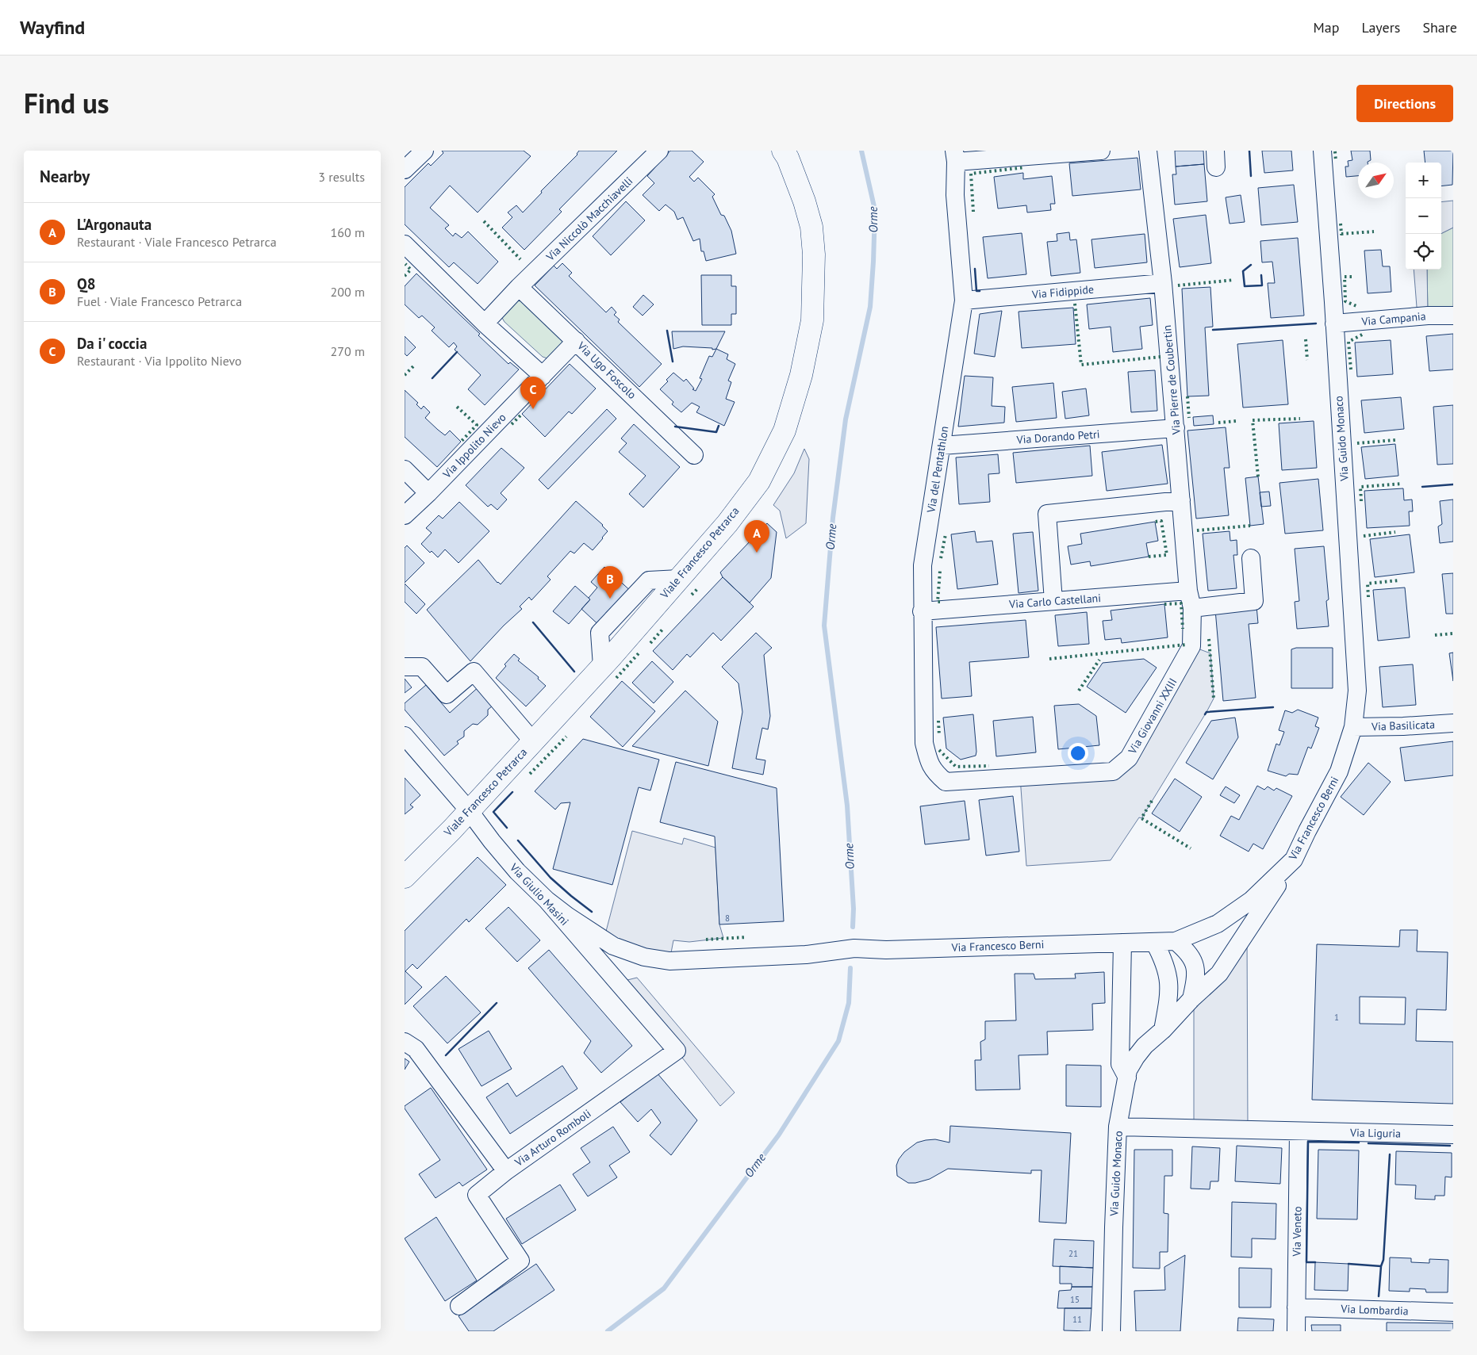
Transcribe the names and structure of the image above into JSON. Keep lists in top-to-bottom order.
{
  "streets": {
    "main road": ["Viale Francesco Petrarca"],
    "street": [
      "Via Niccolò Macchiavelli",
      "Via Fidippide",
      "Via Campania",
      "Via Ugo Foscolo",
      "Via Pierre de Coubertin",
      "Via Dorando Petri",
      "Via Guido Monaco",
      "Via Ippolito Nievo",
      "Via del Pentathlon",
      "Via Carlo Castellani",
      "Via Giovanni XXIII",
      "Via Basilicata",
      "Via Francesco Berni",
      "Via Giulio Masini",
      "Via Liguria",
      "Via Arturo Romboli",
      "Via Veneto",
      "Via Lombardia"
    ]
  },
  "crossings": [
    ["Via Niccolò Macchiavelli", "Via Ugo Foscolo"],
    ["Via Fidippide", "Via Pierre de Coubertin"],
    ["Via Fidippide", "Via del Pentathlon"],
    ["Via Campania", "Via Guido Monaco"],
    ["Via Ugo Foscolo", "Via Ippolito Nievo"],
    ["Via Pierre de Coubertin", "Via Dorando Petri"],
    ["Via Pierre de Coubertin", "Via Carlo Castellani"],
    ["Via Pierre de Coubertin", "Via Giovanni XXIII"],
    ["Via Dorando Petri", "Via del Pentathlon"],
    ["Via Guido Monaco", "Via Basilicata"],
    ["Via Guido Monaco", "Via Francesco Berni"],
    ["Via Guido Monaco", "Via Liguria"],
    ["Via del Pentathlon", "Via Carlo Castellani"],
    ["Via del Pentathlon", "Via Giovanni XXIII"],
    ["Viale Francesco Petrarca", "Via Giulio Masini"],
    ["Via Basilicata", "Via Francesco Berni"],
    ["Via Francesco Berni", "Via Giulio Masini"],
    ["Via Giulio Masini", "Via Arturo Romboli"],
    ["Via Liguria", "Via Veneto"],
    ["Via Veneto", "Via Lombardia"]
  ],
  "water": ["Orme"],
  "house_numbers": [
    "8",
    "1",
    "21",
    "15",
    "11"
  ],
  "north": "top right",
  "page": {
    "header": "Wayfind",
    "nav": ["Map", "Layers", "Share"],
    "title": "Find us",
    "buttons": "Directions",
    "heading": ["Nearby", "3 results"],
    "map_buttons": ["+", "−"],
    "list": [
      {
        "mark": "A",
        "name": "L'Argonauta",
        "note": "Restaurant · Viale Francesco Petrarca",
        "value": "160 m"
      },
      {
        "mark": "B",
        "name": "Q8",
        "note": "Fuel · Viale Francesco Petrarca",
        "value": "200 m"
      },
      {
        "mark": "C",
        "name": "Da i' coccia",
        "note": "Restaurant · Via Ippolito Nievo",
        "value": "270 m"
      }
    ],
    "pins": ["C", "A", "B"]
  }
}
